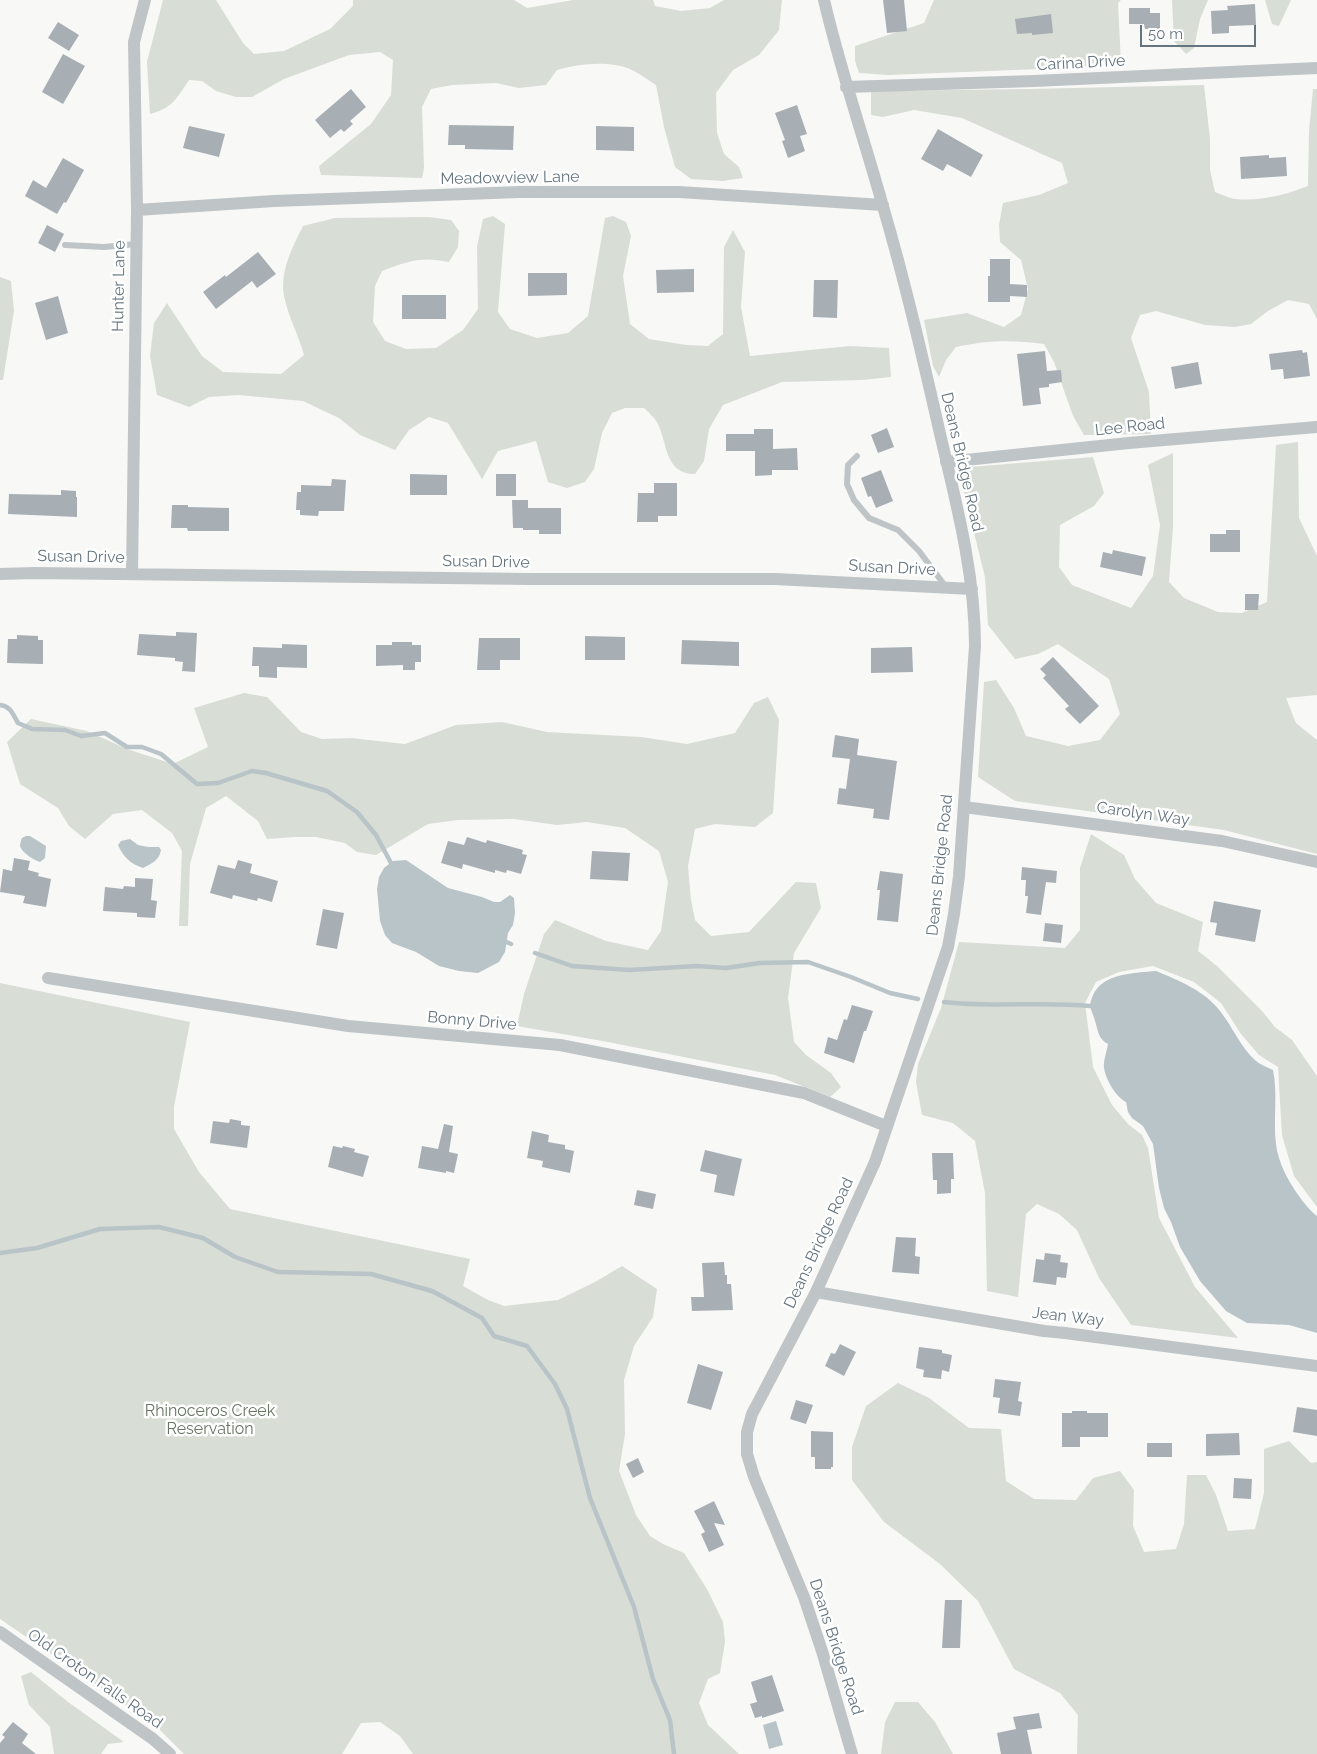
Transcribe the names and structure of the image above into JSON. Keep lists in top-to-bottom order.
{
  "streets": {
    "street": [
      "Carina Drive",
      "Meadowview Lane",
      "Hunter Lane",
      "Lee Road",
      "Deans Bridge Road",
      "Susan Drive",
      "Carolyn Way",
      "Bonny Drive",
      "Jean Way",
      "Old Croton Falls Road"
    ]
  },
  "crossings": [
    ["Carina Drive", "Deans Bridge Road"],
    ["Meadowview Lane", "Hunter Lane"],
    ["Meadowview Lane", "Deans Bridge Road"],
    ["Hunter Lane", "Susan Drive"],
    ["Lee Road", "Deans Bridge Road"],
    ["Deans Bridge Road", "Susan Drive"],
    ["Deans Bridge Road", "Carolyn Way"],
    ["Deans Bridge Road", "Bonny Drive"],
    ["Deans Bridge Road", "Jean Way"]
  ],
  "parks": ["Rhinoceros Creek Reservation"],
  "scale_bar": "50 m"
}
